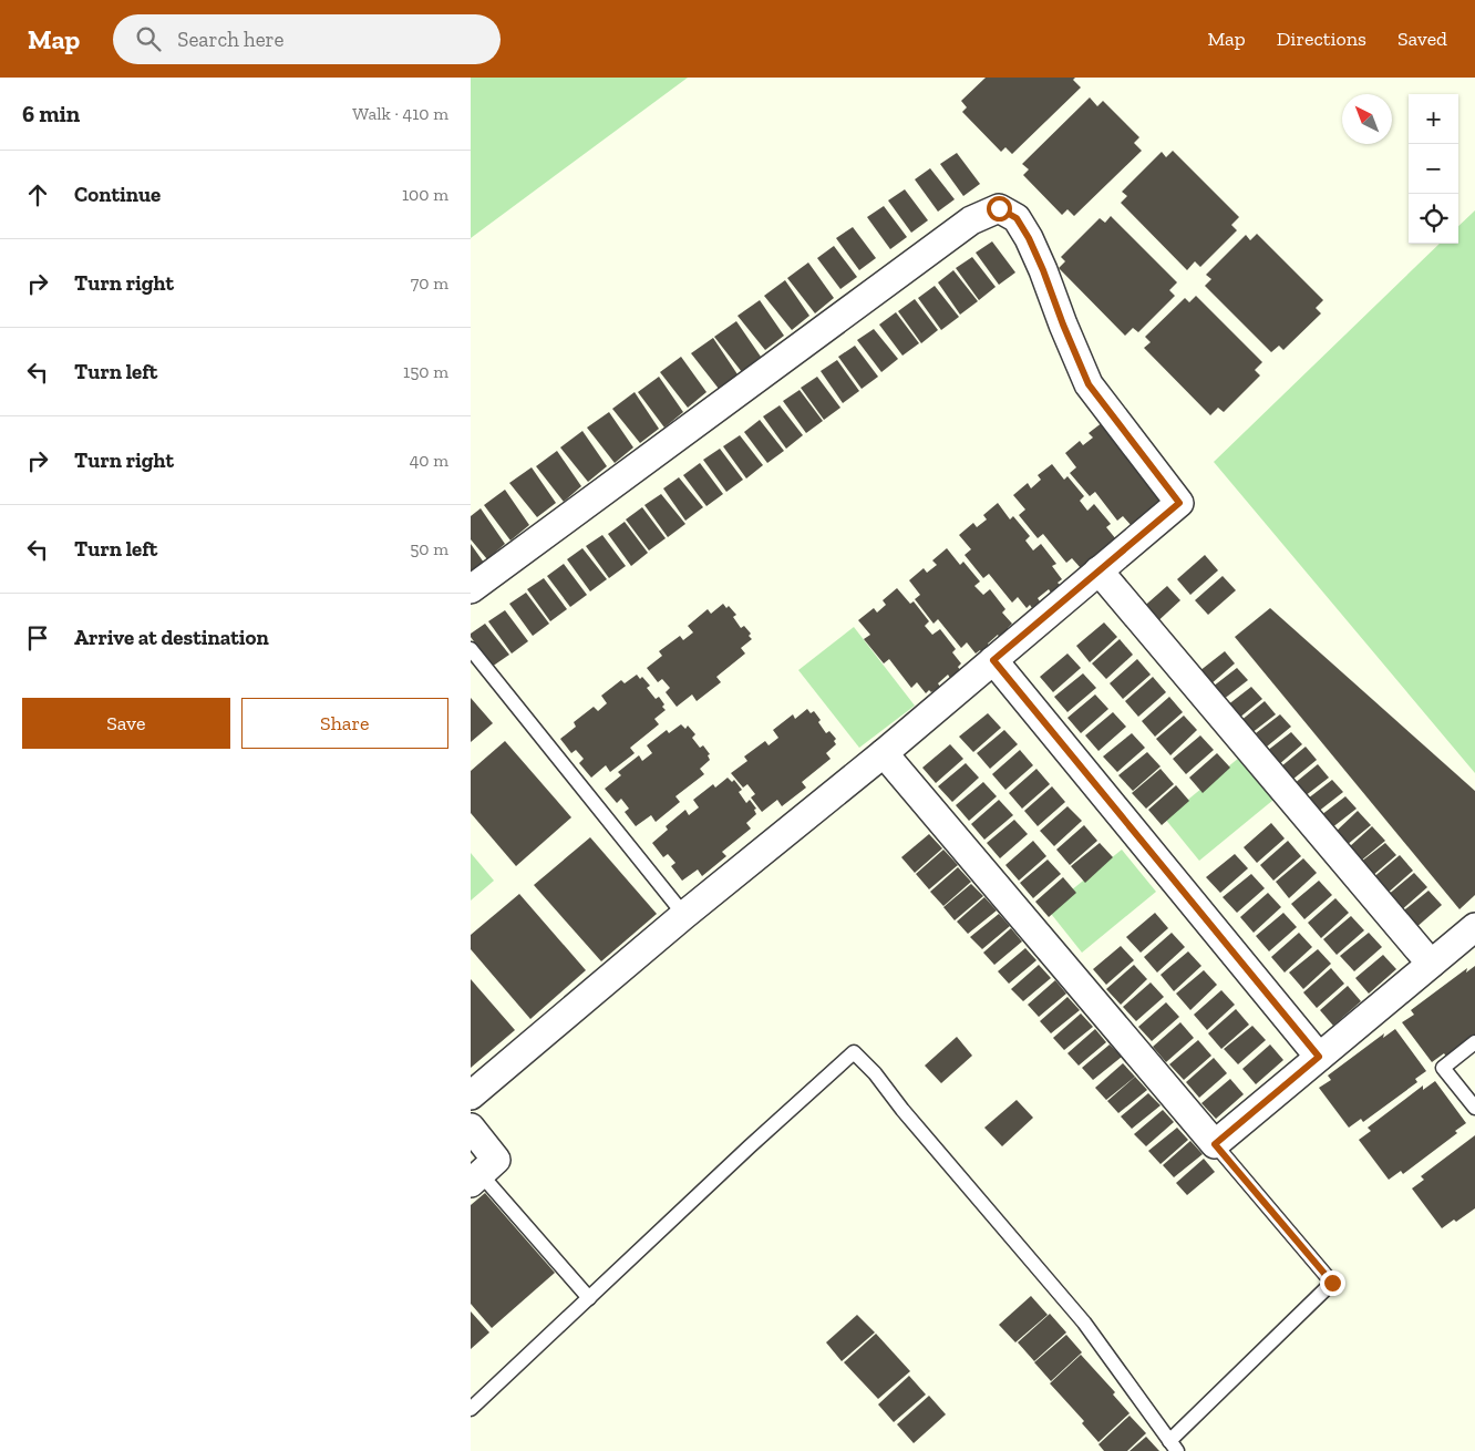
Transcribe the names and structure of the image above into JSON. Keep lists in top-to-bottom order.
{
  "north": "top left",
  "page": {
    "header": "Map",
    "search": "Search here",
    "nav": ["Map", "Directions", "Saved"],
    "heading": ["6 min", "Walk · 410 m"],
    "map_buttons": ["+", "−"],
    "list": [
      ["Continue", "100 m"],
      ["Turn right", "70 m"],
      ["Turn left", "150 m"],
      ["Turn right", "40 m"],
      ["Turn left", "50 m"],
      "Arrive at destination"
    ],
    "buttons": ["Save", "Share"]
  }
}
